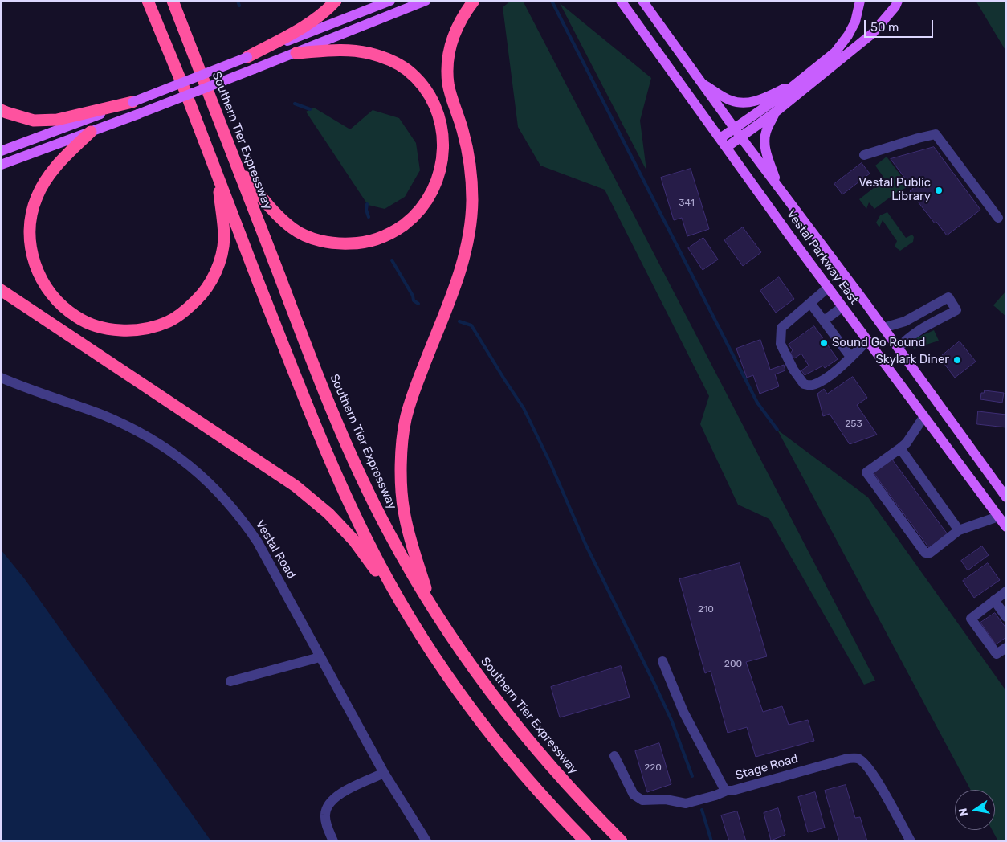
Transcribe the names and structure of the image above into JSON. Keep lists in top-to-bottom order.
{
  "streets": {
    "highway": ["Southern Tier Expressway"],
    "main road": ["Vestal Parkway East"],
    "street": ["Vestal Road", "Stage Road"]
  },
  "places": ["Vestal Public Library", "Sound Go Round", "Skylark Diner"],
  "house_numbers": [
    "341",
    "253",
    "210",
    "200",
    "220"
  ],
  "scale_bar": "50 m",
  "north": "left"
}
